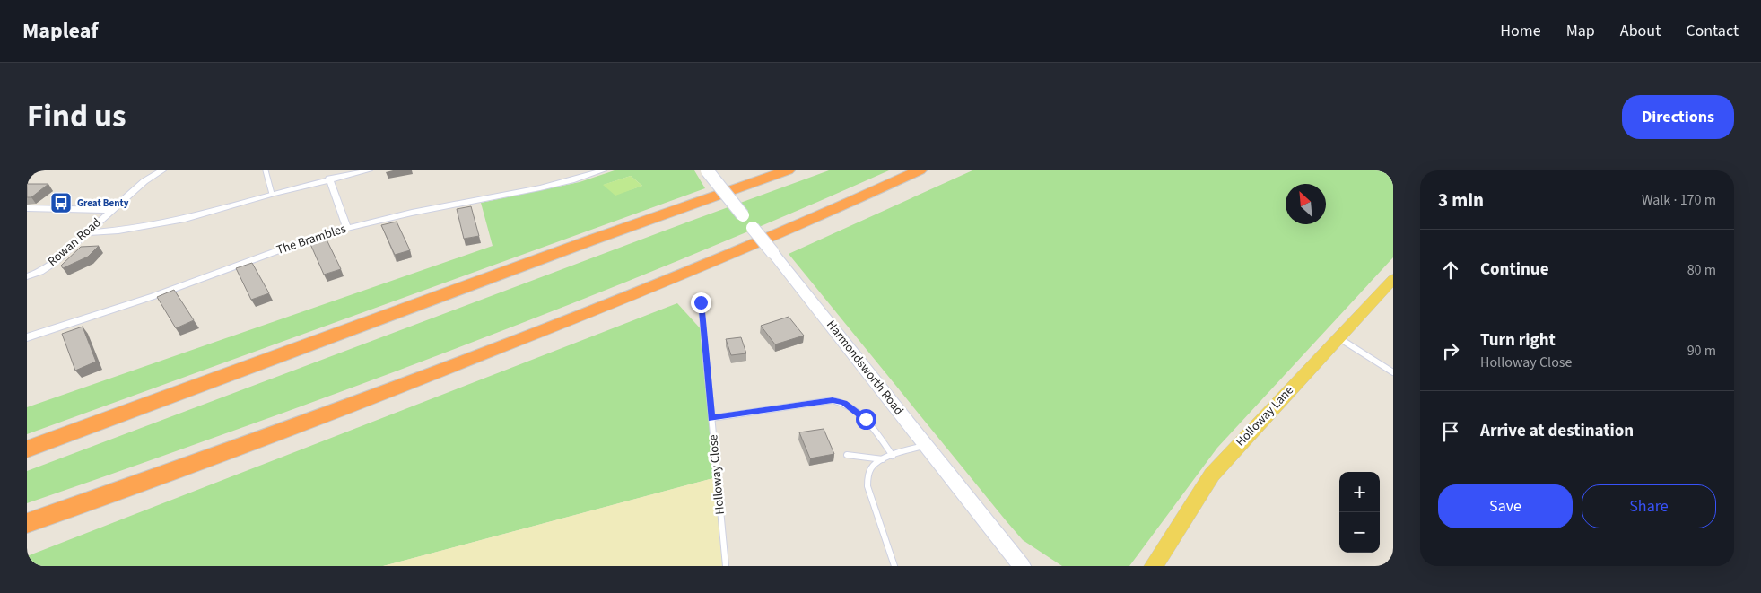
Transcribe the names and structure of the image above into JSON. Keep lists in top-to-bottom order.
{
  "streets": {
    "main road": ["Holloway Lane"],
    "street": ["The Brambles", "Rowan Road", "Harmondsworth Road"],
    "lane": ["Holloway Close"]
  },
  "places": {
    "bus stop": ["Great Benty"]
  },
  "north": "top left",
  "page": {
    "header": "Mapleaf",
    "nav": [
      "Home",
      "Map",
      "About",
      "Contact"
    ],
    "title": "Find us",
    "buttons": [
      "Directions",
      ["Save", "Share"]
    ],
    "heading": ["3 min", "Walk · 170 m"],
    "list": [
      ["Continue", "80 m"],
      ["Turn right", "Holloway Close", "90 m"],
      "Arrive at destination"
    ],
    "map_buttons": ["+", "−"]
  }
}
